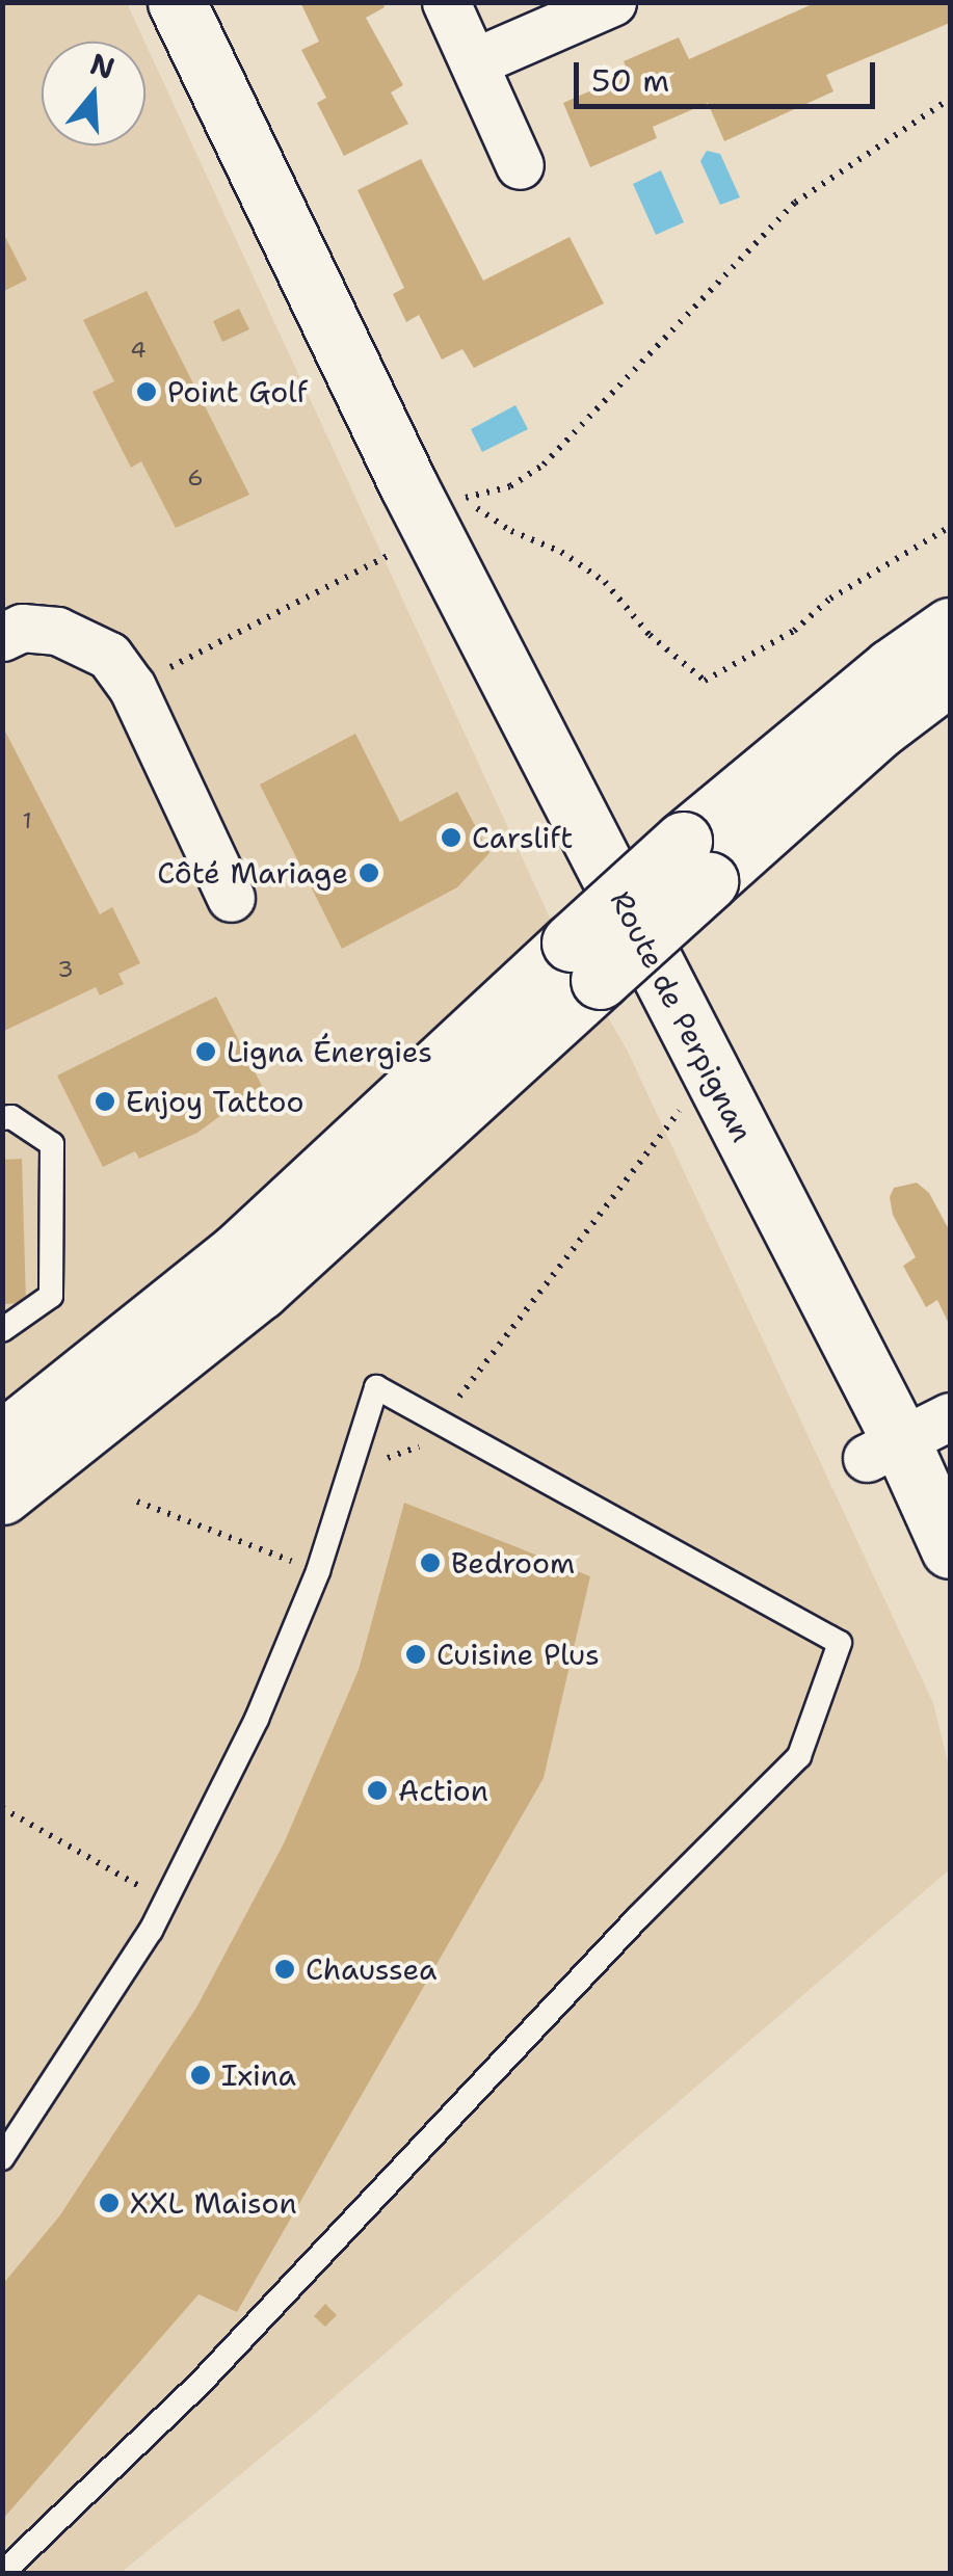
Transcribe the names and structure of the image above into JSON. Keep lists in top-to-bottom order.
{
  "streets": {
    "main road": ["Route de Perpignan"]
  },
  "places": [
    "Point Golf",
    "Carslift",
    "Côté Mariage",
    "Ligna Énergies",
    "Enjoy Tattoo",
    "Bedroom",
    "Cuisine Plus",
    "Action",
    "Chaussea",
    "Ixina",
    "XXL Maison"
  ],
  "house_numbers": [
    "4",
    "6",
    "1",
    "3"
  ],
  "scale_bar": "50 m",
  "north": "top"
}
